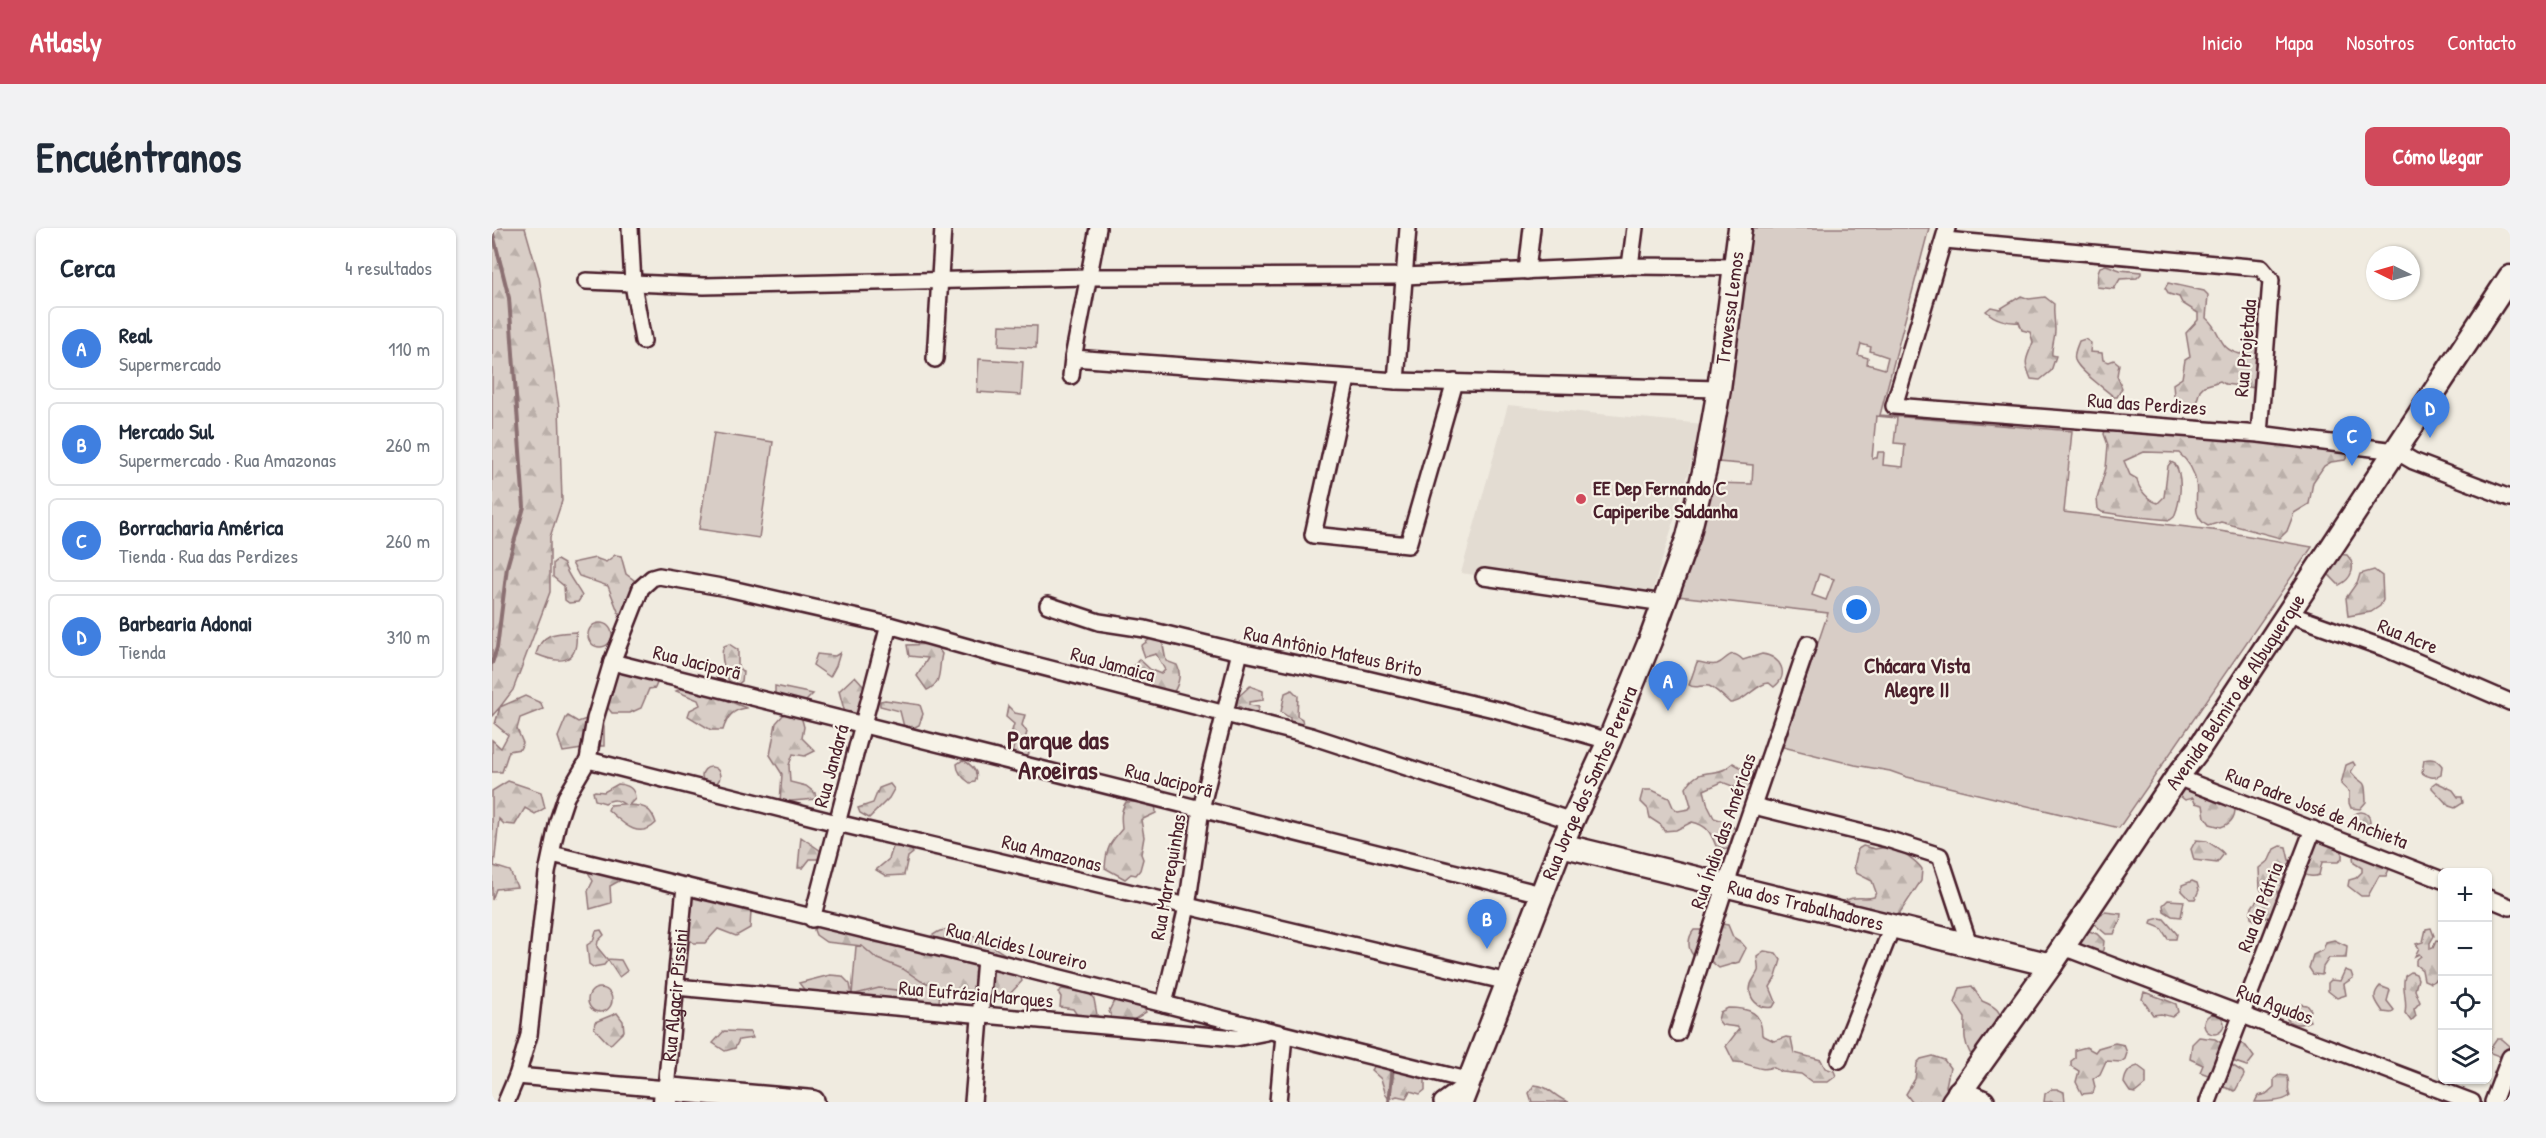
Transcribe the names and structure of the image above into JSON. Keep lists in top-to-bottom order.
{
  "streets": {
    "street": [
      "Travessa Lemos",
      "Rua Projetada",
      "Rua das Perdizes",
      "Rua Acre",
      "Rua Antônio Mateus Brito",
      "Rua Jaciporã",
      "Rua Jamaica",
      "Avenida Belmiro de Albuquerque",
      "Rua Jandará",
      "Rua Jorge dos Santos Pereira",
      "Rua Padre José de Anchieta",
      "Rua Índio das Américas",
      "Rua Amazonas",
      "Rua Marrequinhas",
      "Rua dos Trabalhadores",
      "Rua da Pátria",
      "Rua Alcides Loureiro",
      "Rua Algacir Pissini",
      "Rua Eufrázia Marques",
      "Rua Agudos"
    ]
  },
  "crossings": [
    ["Travessa Lemos", "Rua Jorge dos Santos Pereira"],
    ["Rua Projetada", "Rua das Perdizes"],
    ["Rua das Perdizes", "Avenida Belmiro de Albuquerque"],
    ["Rua Acre", "Avenida Belmiro de Albuquerque"],
    ["Rua Antônio Mateus Brito", "Rua Jorge dos Santos Pereira"],
    ["Rua Antônio Mateus Brito", "Rua Marrequinhas"],
    ["Rua Jaciporã", "Rua Jamaica"],
    ["Rua Jaciporã", "Rua Jandará"],
    ["Rua Jaciporã", "Rua Jorge dos Santos Pereira"],
    ["Rua Jaciporã", "Rua Marrequinhas"],
    ["Rua Jamaica", "Rua Jandará"],
    ["Rua Jamaica", "Rua Jorge dos Santos Pereira"],
    ["Rua Jamaica", "Rua Marrequinhas"],
    ["Avenida Belmiro de Albuquerque", "Rua Padre José de Anchieta"],
    ["Avenida Belmiro de Albuquerque", "Rua dos Trabalhadores"],
    ["Avenida Belmiro de Albuquerque", "Rua Agudos"],
    ["Rua Jandará", "Rua Amazonas"],
    ["Rua Jandará", "Rua Alcides Loureiro"],
    ["Rua Jorge dos Santos Pereira", "Rua Amazonas"],
    ["Rua Jorge dos Santos Pereira", "Rua dos Trabalhadores"],
    ["Rua Jorge dos Santos Pereira", "Rua Alcides Loureiro"],
    ["Rua Padre José de Anchieta", "Rua da Pátria"],
    ["Rua Índio das Américas", "Rua dos Trabalhadores"],
    ["Rua Amazonas", "Rua Marrequinhas"],
    ["Rua Marrequinhas", "Rua Alcides Loureiro"],
    ["Rua dos Trabalhadores", "Rua Agudos"],
    ["Rua da Pátria", "Rua Agudos"],
    ["Rua Alcides Loureiro", "Rua Algacir Pissini"],
    ["Rua Alcides Loureiro", "Rua Eufrázia Marques"],
    ["Rua Algacir Pissini", "Rua Eufrázia Marques"]
  ],
  "districts": ["Chácara Vista Alegre II", "Parque das Aroeiras"],
  "places": ["EE Dep Fernando C Capiperibe Saldanha"],
  "north": "left",
  "page": {
    "header": "Atlasly",
    "nav": [
      "Inicio",
      "Mapa",
      "Nosotros",
      "Contacto"
    ],
    "buttons": "Cómo llegar",
    "title": "Encuéntranos",
    "heading": ["Cerca", "4 resultados"],
    "list": [
      {
        "mark": "A",
        "name": "Real",
        "note": "Supermercado",
        "value": "110 m"
      },
      {
        "mark": "B",
        "name": "Mercado Sul",
        "note": "Supermercado · Rua Amazonas",
        "value": "260 m"
      },
      {
        "mark": "C",
        "name": "Borracharia América",
        "note": "Tienda · Rua das Perdizes",
        "value": "260 m"
      },
      {
        "mark": "D",
        "name": "Barbearia Adonai",
        "note": "Tienda",
        "value": "310 m"
      }
    ],
    "pins": [
      "D",
      "C",
      "A",
      "B"
    ],
    "map_buttons": ["+", "−"]
  }
}
